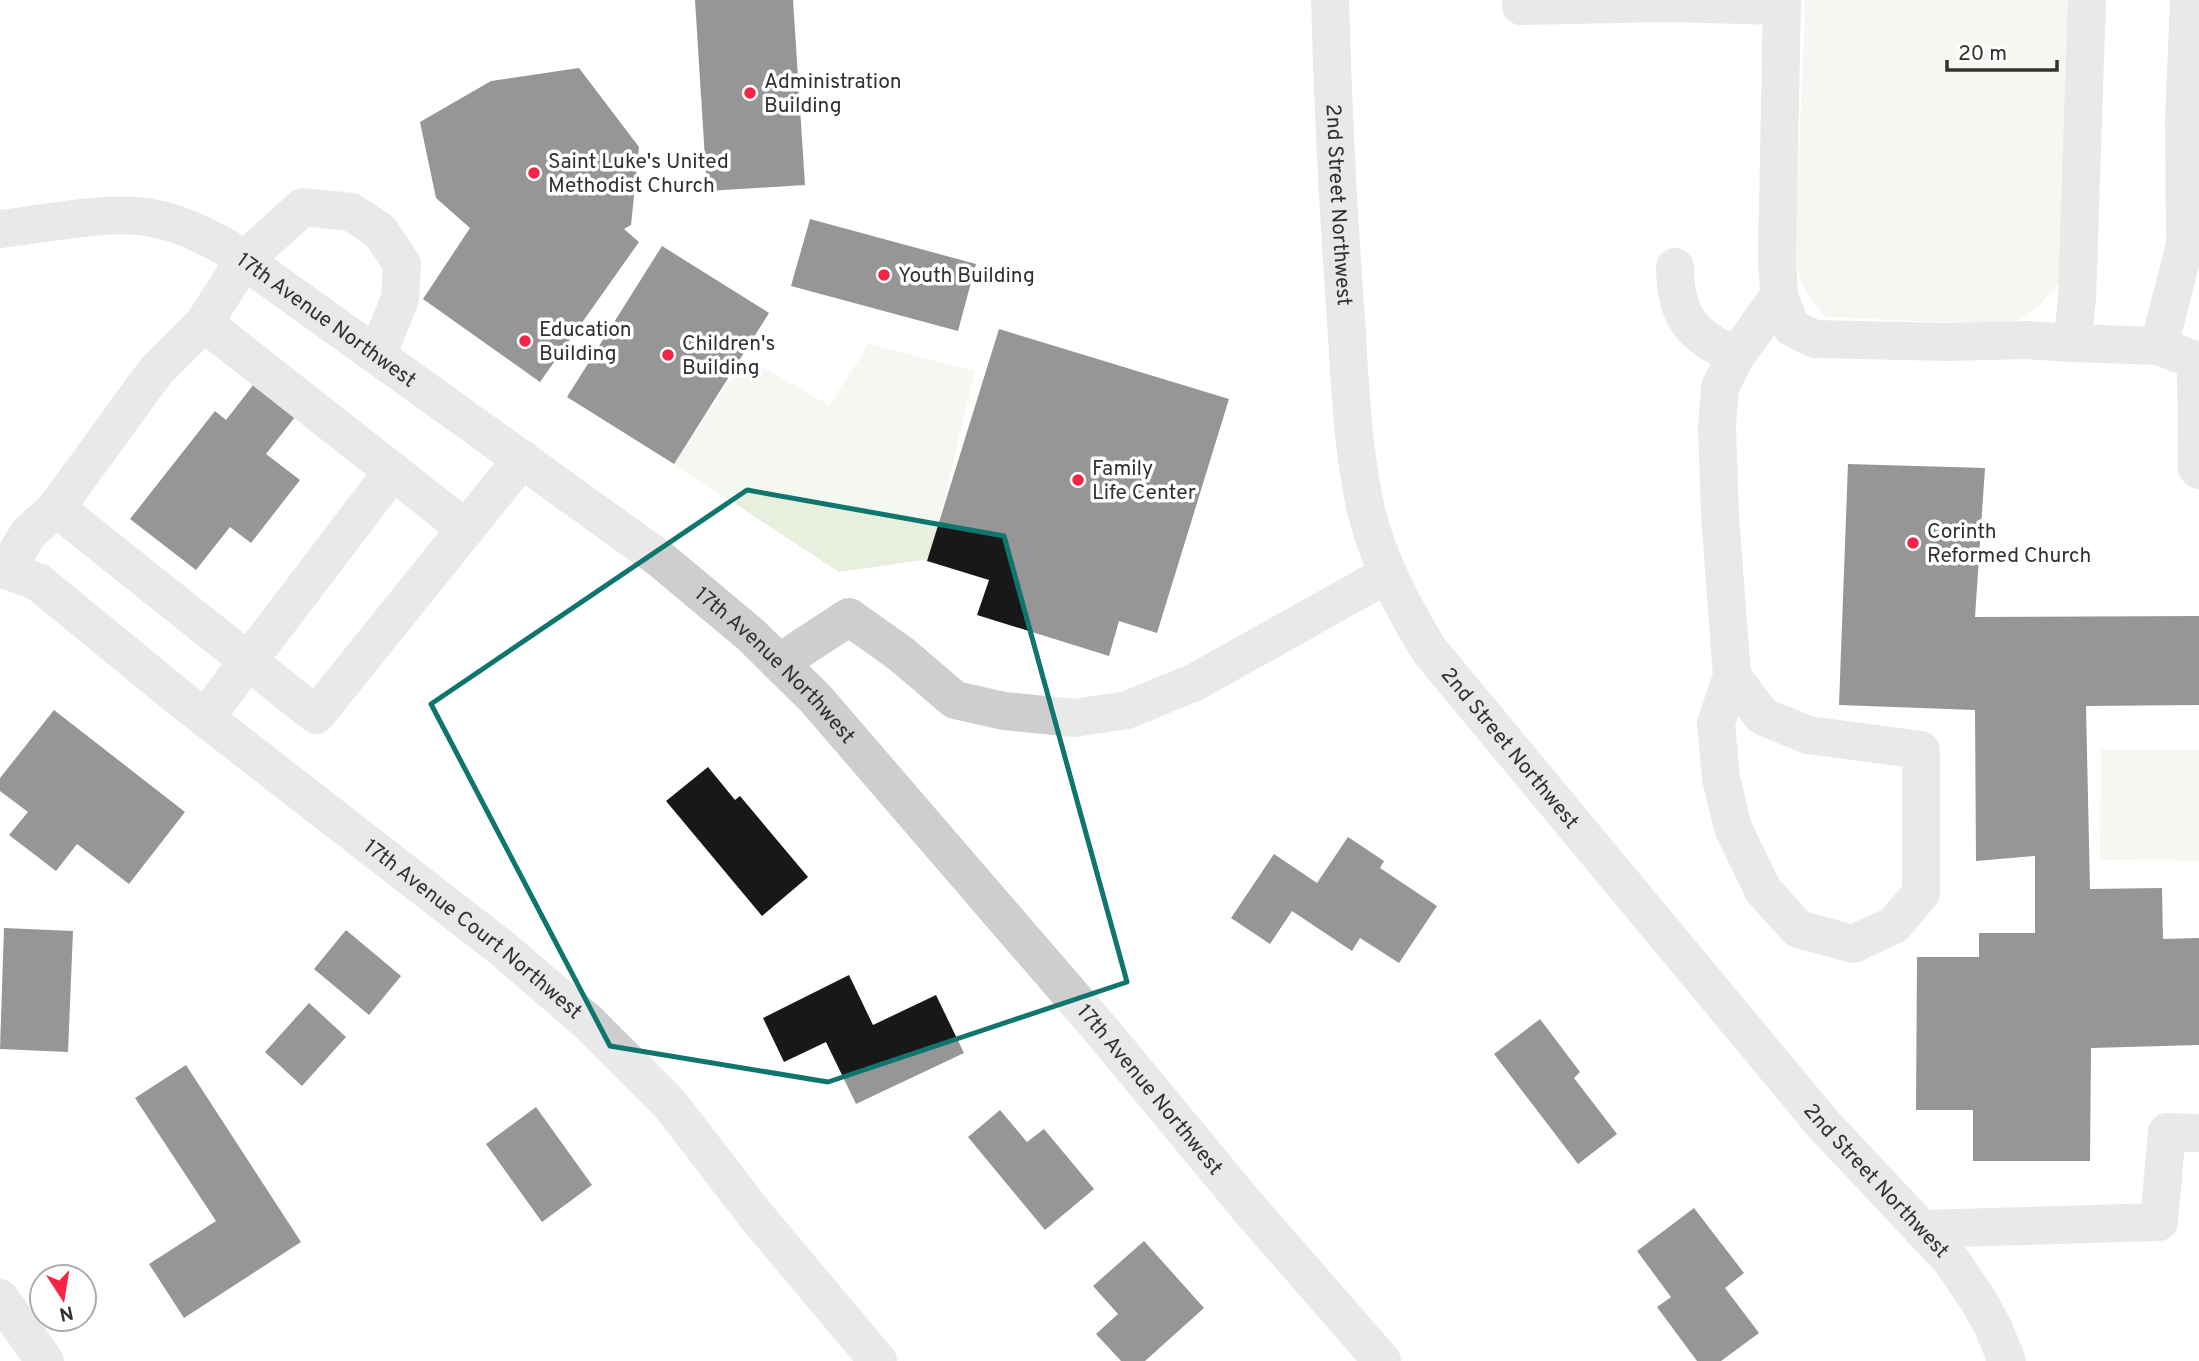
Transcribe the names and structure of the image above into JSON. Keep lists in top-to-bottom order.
{
  "streets": {
    "street": ["2nd Street Northwest", "17th Avenue Northwest", "17th Avenue Court Northwest"]
  },
  "places": [
    "Administration Building",
    "Saint Luke's United Methodist Church",
    "Youth Building",
    "Education Building",
    "Children's Building",
    "Family Life Center",
    "Corinth Reformed Church"
  ],
  "scale_bar": "20 m",
  "north": "bottom"
}
